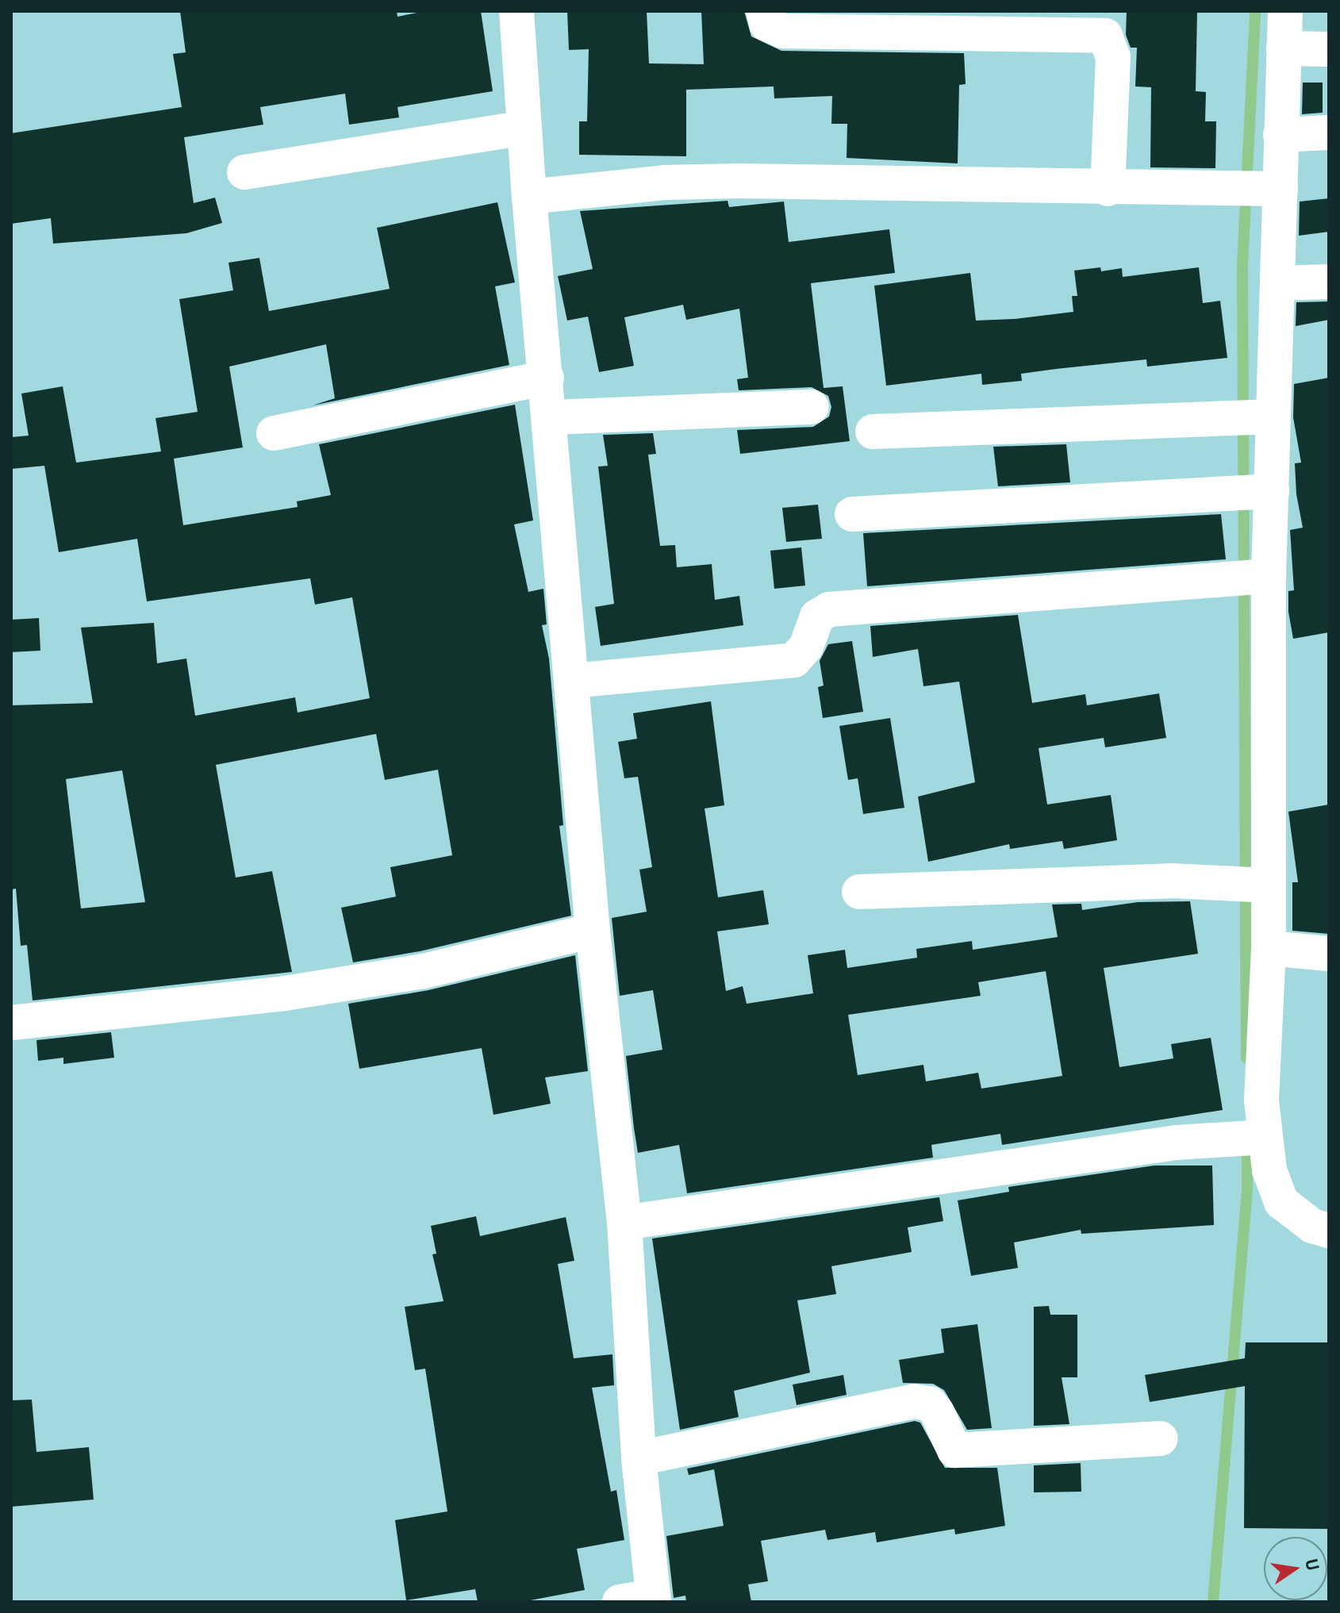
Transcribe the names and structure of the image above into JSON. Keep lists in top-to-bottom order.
{
  "north": "right"
}
